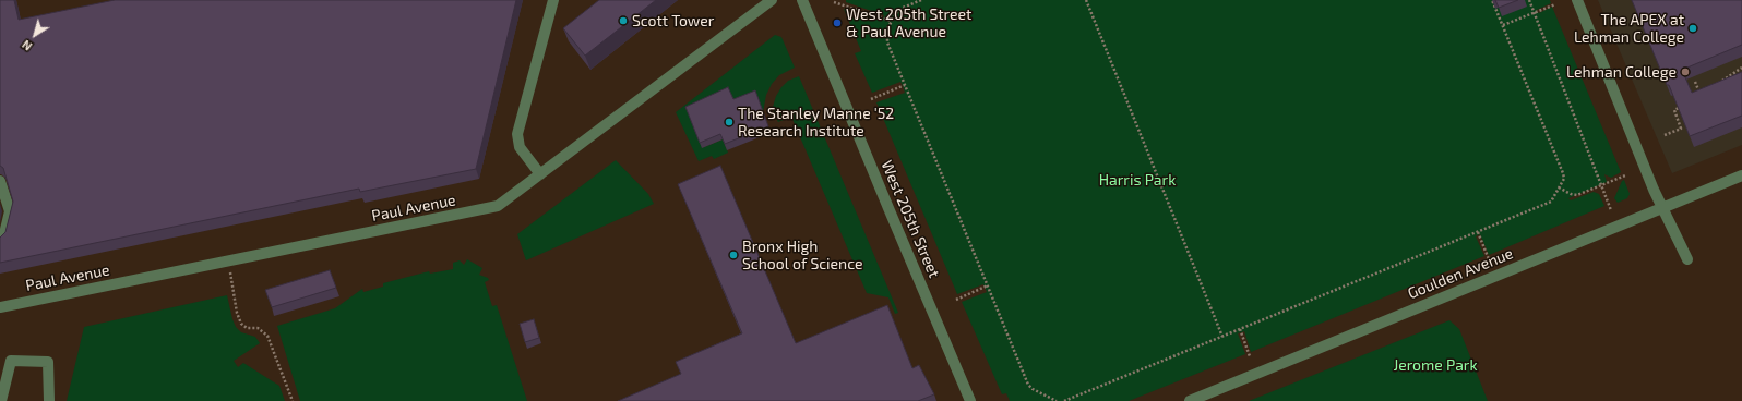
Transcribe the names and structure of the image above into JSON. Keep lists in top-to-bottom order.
{
  "streets": {
    "street": ["Paul Avenue", "West 205th Street", "Goulden Avenue"]
  },
  "parks": ["Harris Park", "Jerome Park"],
  "places": [
    "Scott Tower",
    "West 205th Street & Paul Avenue",
    "The APEX at Lehman College",
    "Lehman College",
    "The Stanley Manne '52 Research Institute",
    "Bronx High School of Science"
  ],
  "north": "bottom left"
}
